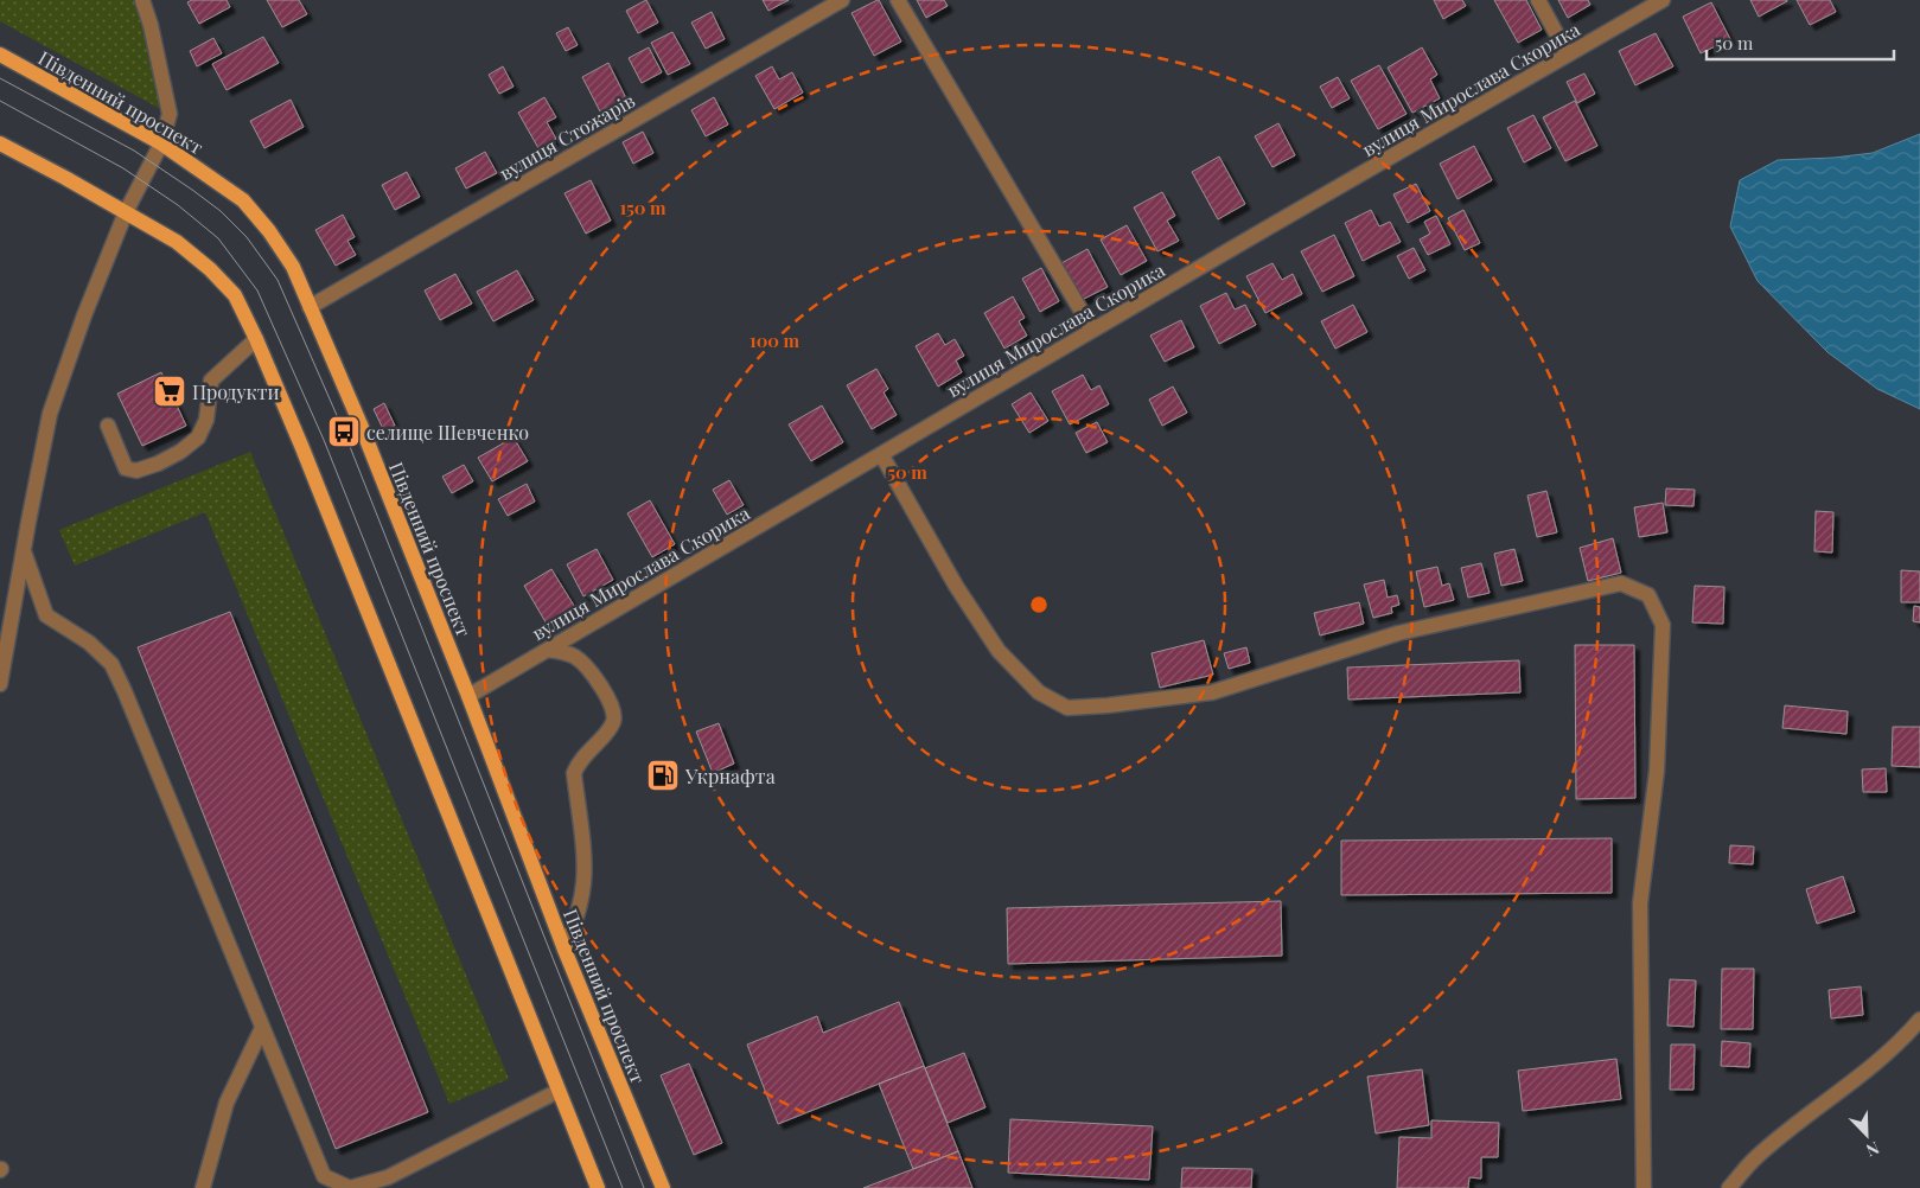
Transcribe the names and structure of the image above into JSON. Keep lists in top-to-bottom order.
{
  "streets": {
    "main road": ["Південний проспект"],
    "street": ["вулиця Мирослава Скорика", "вулиця Стожарів"]
  },
  "crossings": [
    ["вулиця Мирослава Скорика", "Південний проспект"],
    ["Південний проспект", "вулиця Стожарів"]
  ],
  "places": {
    "supermarket": ["Продукти"],
    "bus stop": ["селище Шевченко"],
    "fuel station": ["Укрнафта"]
  },
  "scale_bar": "50 m",
  "north": "bottom right",
  "rings": ["150 m", "100 m", "50 m"]
}
